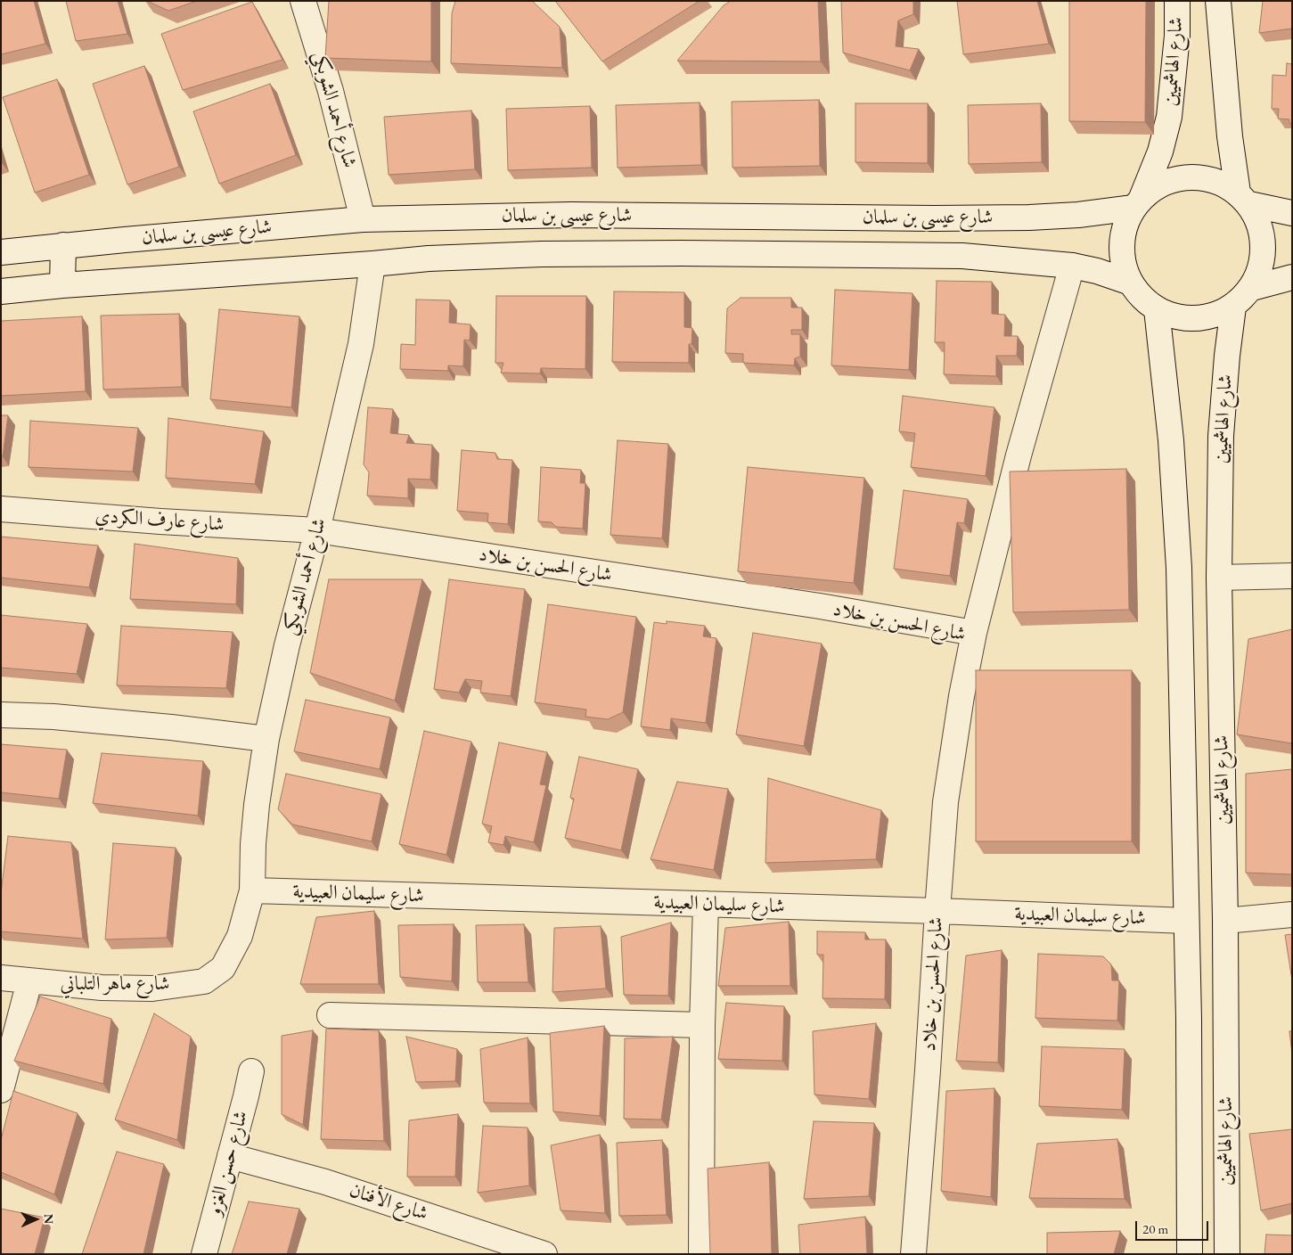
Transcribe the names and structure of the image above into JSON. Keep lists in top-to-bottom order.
{
  "streets": {
    "street": [
      "شارع الهاشميين",
      "شارع أحمد الشوبكي",
      "شارع عيسى بن سلمان",
      "شارع عارف الكردي",
      "شارع الحسن بن خلاد",
      "شارع سليمان العبيدية",
      "شارع ماهر التلباني",
      "شارع حسن الغزو",
      "شارع الأفنان"
    ]
  },
  "crossings": [
    ["شارع الهاشميين", "شارع عيسى بن سلمان"],
    ["شارع الهاشميين", "شارع سليمان العبيدية"],
    ["شارع أحمد الشوبكي", "شارع عيسى بن سلمان"],
    ["شارع أحمد الشوبكي", "شارع عارف الكردي"],
    ["شارع أحمد الشوبكي", "شارع الحسن بن خلاد"],
    ["شارع أحمد الشوبكي", "شارع سليمان العبيدية"],
    ["شارع أحمد الشوبكي", "شارع ماهر التلباني"],
    ["شارع عارف الكردي", "شارع الحسن بن خلاد"],
    ["شارع الحسن بن خلاد", "شارع سليمان العبيدية"],
    ["شارع سليمان العبيدية", "شارع ماهر التلباني"],
    ["شارع حسن الغزو", "شارع الأفنان"]
  ],
  "scale_bar": "20 m",
  "north": "right"
}
